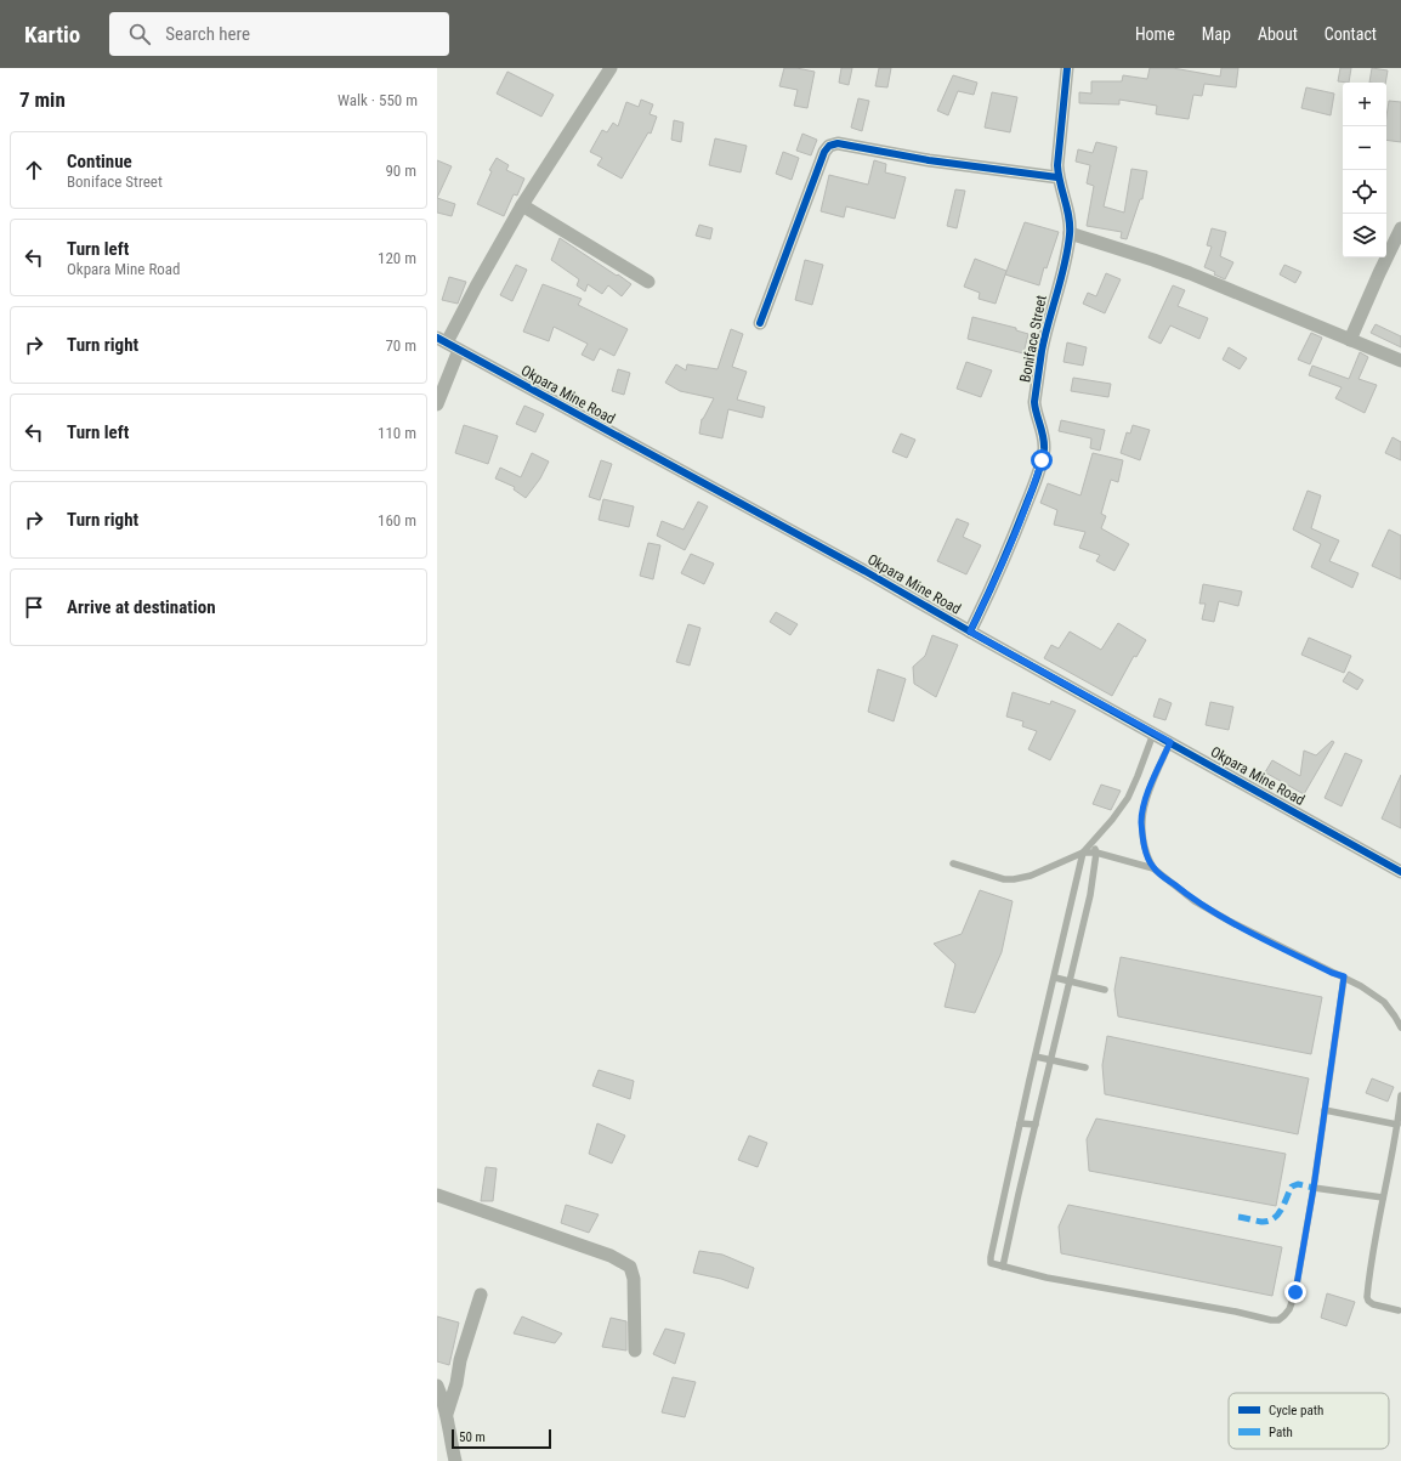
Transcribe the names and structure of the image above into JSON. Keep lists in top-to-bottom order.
{
  "streets": {
    "street": ["Boniface Street", "Okpara Mine Road"]
  },
  "crossings": [
    ["Boniface Street", "Okpara Mine Road"]
  ],
  "legend": ["Cycle path", "Path"],
  "scale_bar": "50 m",
  "page": {
    "header": "Kartio",
    "search": "Search here",
    "nav": [
      "Home",
      "Map",
      "About",
      "Contact"
    ],
    "heading": ["7 min", "Walk · 550 m"],
    "map_buttons": ["+", "−"],
    "list": [
      ["Continue", "Boniface Street", "90 m"],
      ["Turn left", "Okpara Mine Road", "120 m"],
      ["Turn right", "70 m"],
      ["Turn left", "110 m"],
      ["Turn right", "160 m"],
      "Arrive at destination"
    ],
    "scale": "50 m"
  }
}
